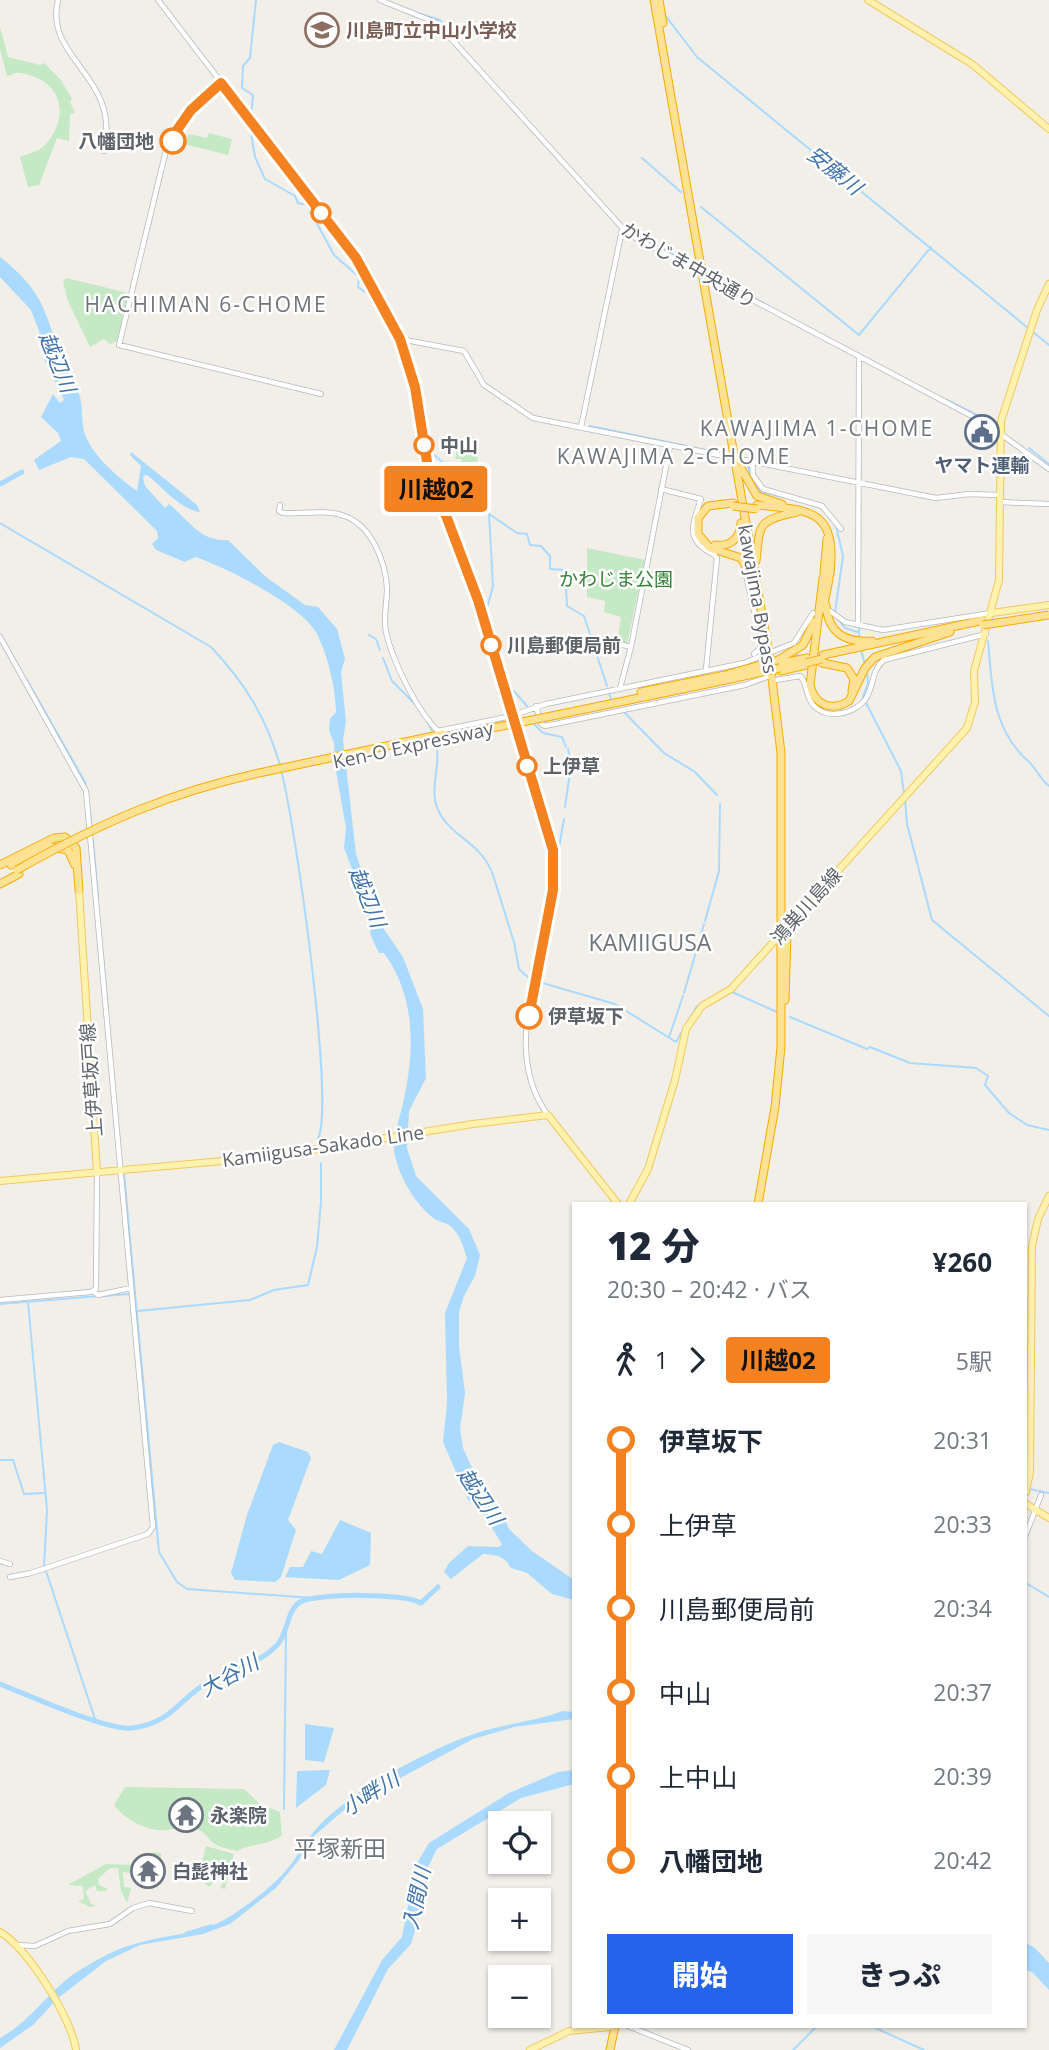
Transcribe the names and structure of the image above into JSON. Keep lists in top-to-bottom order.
{
  "streets": {
    "highway": ["kawajima Bypass", "Ken-O Expressway"],
    "main road": ["鴻巣川島線", "上伊草坂戸線", "Kamiigusa-Sakado Line"],
    "street": ["かわじま中央通り"]
  },
  "crossings": [
    ["かわじま中央通り", "kawajima Bypass"],
    ["かわじま中央通り", "鴻巣川島線"],
    ["kawajima Bypass", "鴻巣川島線"],
    ["上伊草坂戸線", "Kamiigusa-Sakado Line"]
  ],
  "districts": [
    "HACHIMAN 6-CHOME",
    "KAWAJIMA 1-CHOME",
    "KAWAJIMA 2-CHOME",
    "KAMIIGUSA",
    "平塚新田"
  ],
  "water": [
    "安藤川",
    "越辺川",
    "大谷川",
    "小畔川",
    "入間川"
  ],
  "parks": ["かわじま公園"],
  "places": {
    "school or university": ["川島町立中山小学校"],
    "other": [
      "八幡団地",
      "中山",
      "川島郵便局前",
      "上伊草",
      "伊草坂下"
    ],
    "public building": ["ヤマト運輸"],
    "temple": ["永楽院", "白髭神社"]
  },
  "lines": ["bus line 川越02"],
  "page": {
    "on_map": "川越02",
    "heading": ["12 分", "20:30 – 20:42 · バス", "¥260"],
    "legs": ["1", "川越02", "5駅"],
    "list": [
      {
        "name": "伊草坂下",
        "value": "20:31"
      },
      {
        "name": "上伊草",
        "value": "20:33"
      },
      {
        "name": "川島郵便局前",
        "value": "20:34"
      },
      {
        "name": "中山",
        "value": "20:37"
      },
      {
        "name": "上中山",
        "value": "20:39"
      },
      {
        "name": "八幡団地",
        "value": "20:42"
      }
    ],
    "map_buttons": ["+", "−"],
    "buttons": ["開始", "きっぷ"]
  }
}
